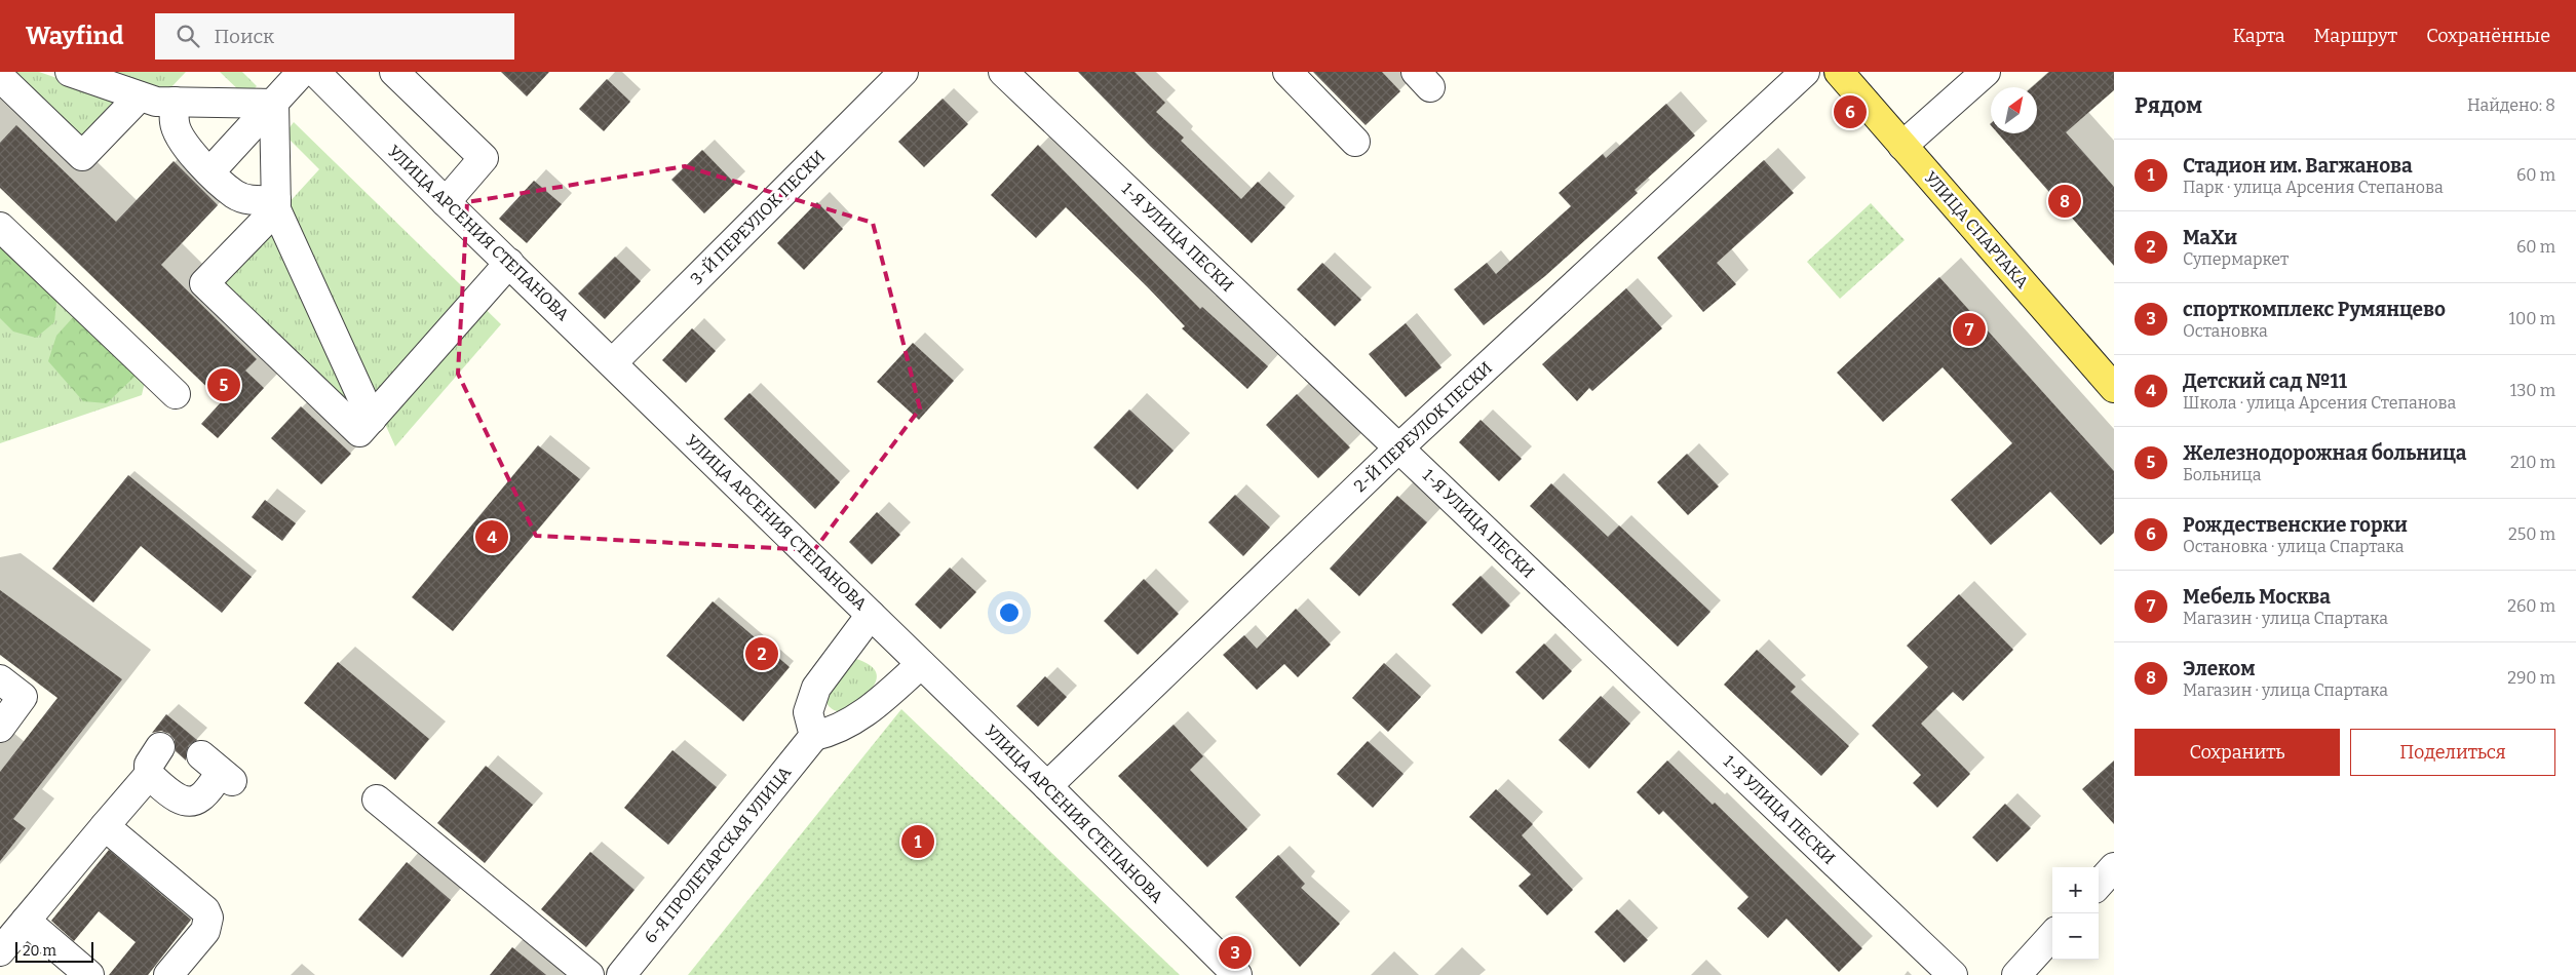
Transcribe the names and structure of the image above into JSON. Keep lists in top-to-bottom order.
{
  "streets": {
    "main road": ["УЛИЦА СПАРТАКА"],
    "street": [
      "3-Й ПЕРЕУЛОК ПЕСКИ",
      "УЛИЦА АРСЕНИЯ СТЕПАНОВА",
      "1-Я УЛИЦА ПЕСКИ",
      "2-Й ПЕРЕУЛОК ПЕСКИ",
      "6-Я ПРОЛЕТАРСКАЯ УЛИЦА"
    ]
  },
  "crossings": [
    ["3-Й ПЕРЕУЛОК ПЕСКИ", "УЛИЦА АРСЕНИЯ СТЕПАНОВА"],
    ["УЛИЦА АРСЕНИЯ СТЕПАНОВА", "2-Й ПЕРЕУЛОК ПЕСКИ"],
    ["1-Я УЛИЦА ПЕСКИ", "2-Й ПЕРЕУЛОК ПЕСКИ"]
  ],
  "scale_bar": "20 m",
  "north": "top right",
  "page": {
    "header": "Wayfind",
    "search": "Поиск",
    "nav": ["Карта", "Маршрут", "Сохранённые"],
    "heading": ["Рядом", "Найдено: 8"],
    "pins": [
      "6",
      "8",
      "7",
      "5",
      "4",
      "2",
      "1",
      "3"
    ],
    "list": [
      {
        "mark": "1",
        "name": "Стадион им. Вагжанова",
        "note": "Парк · улица Арсения Степанова",
        "value": "60 m"
      },
      {
        "mark": "2",
        "name": "МаХи",
        "note": "Супермаркет",
        "value": "60 m"
      },
      {
        "mark": "3",
        "name": "cпорткомплекс Румянцево",
        "note": "Остановка",
        "value": "100 m"
      },
      {
        "mark": "4",
        "name": "Детский сад №11",
        "note": "Школа · улица Арсения Степанова",
        "value": "130 m"
      },
      {
        "mark": "5",
        "name": "Железнодорожная больница",
        "note": "Больница",
        "value": "210 m"
      },
      {
        "mark": "6",
        "name": "Рождественские горки",
        "note": "Остановка · улица Спартака",
        "value": "250 m"
      },
      {
        "mark": "7",
        "name": "Мебель Москва",
        "note": "Магазин · улица Спартака",
        "value": "260 m"
      },
      {
        "mark": "8",
        "name": "Элеком",
        "note": "Магазин · улица Спартака",
        "value": "290 m"
      }
    ],
    "buttons": ["Сохранить", "Поделиться"],
    "map_buttons": ["+", "−"],
    "scale": "20 m"
  }
}
